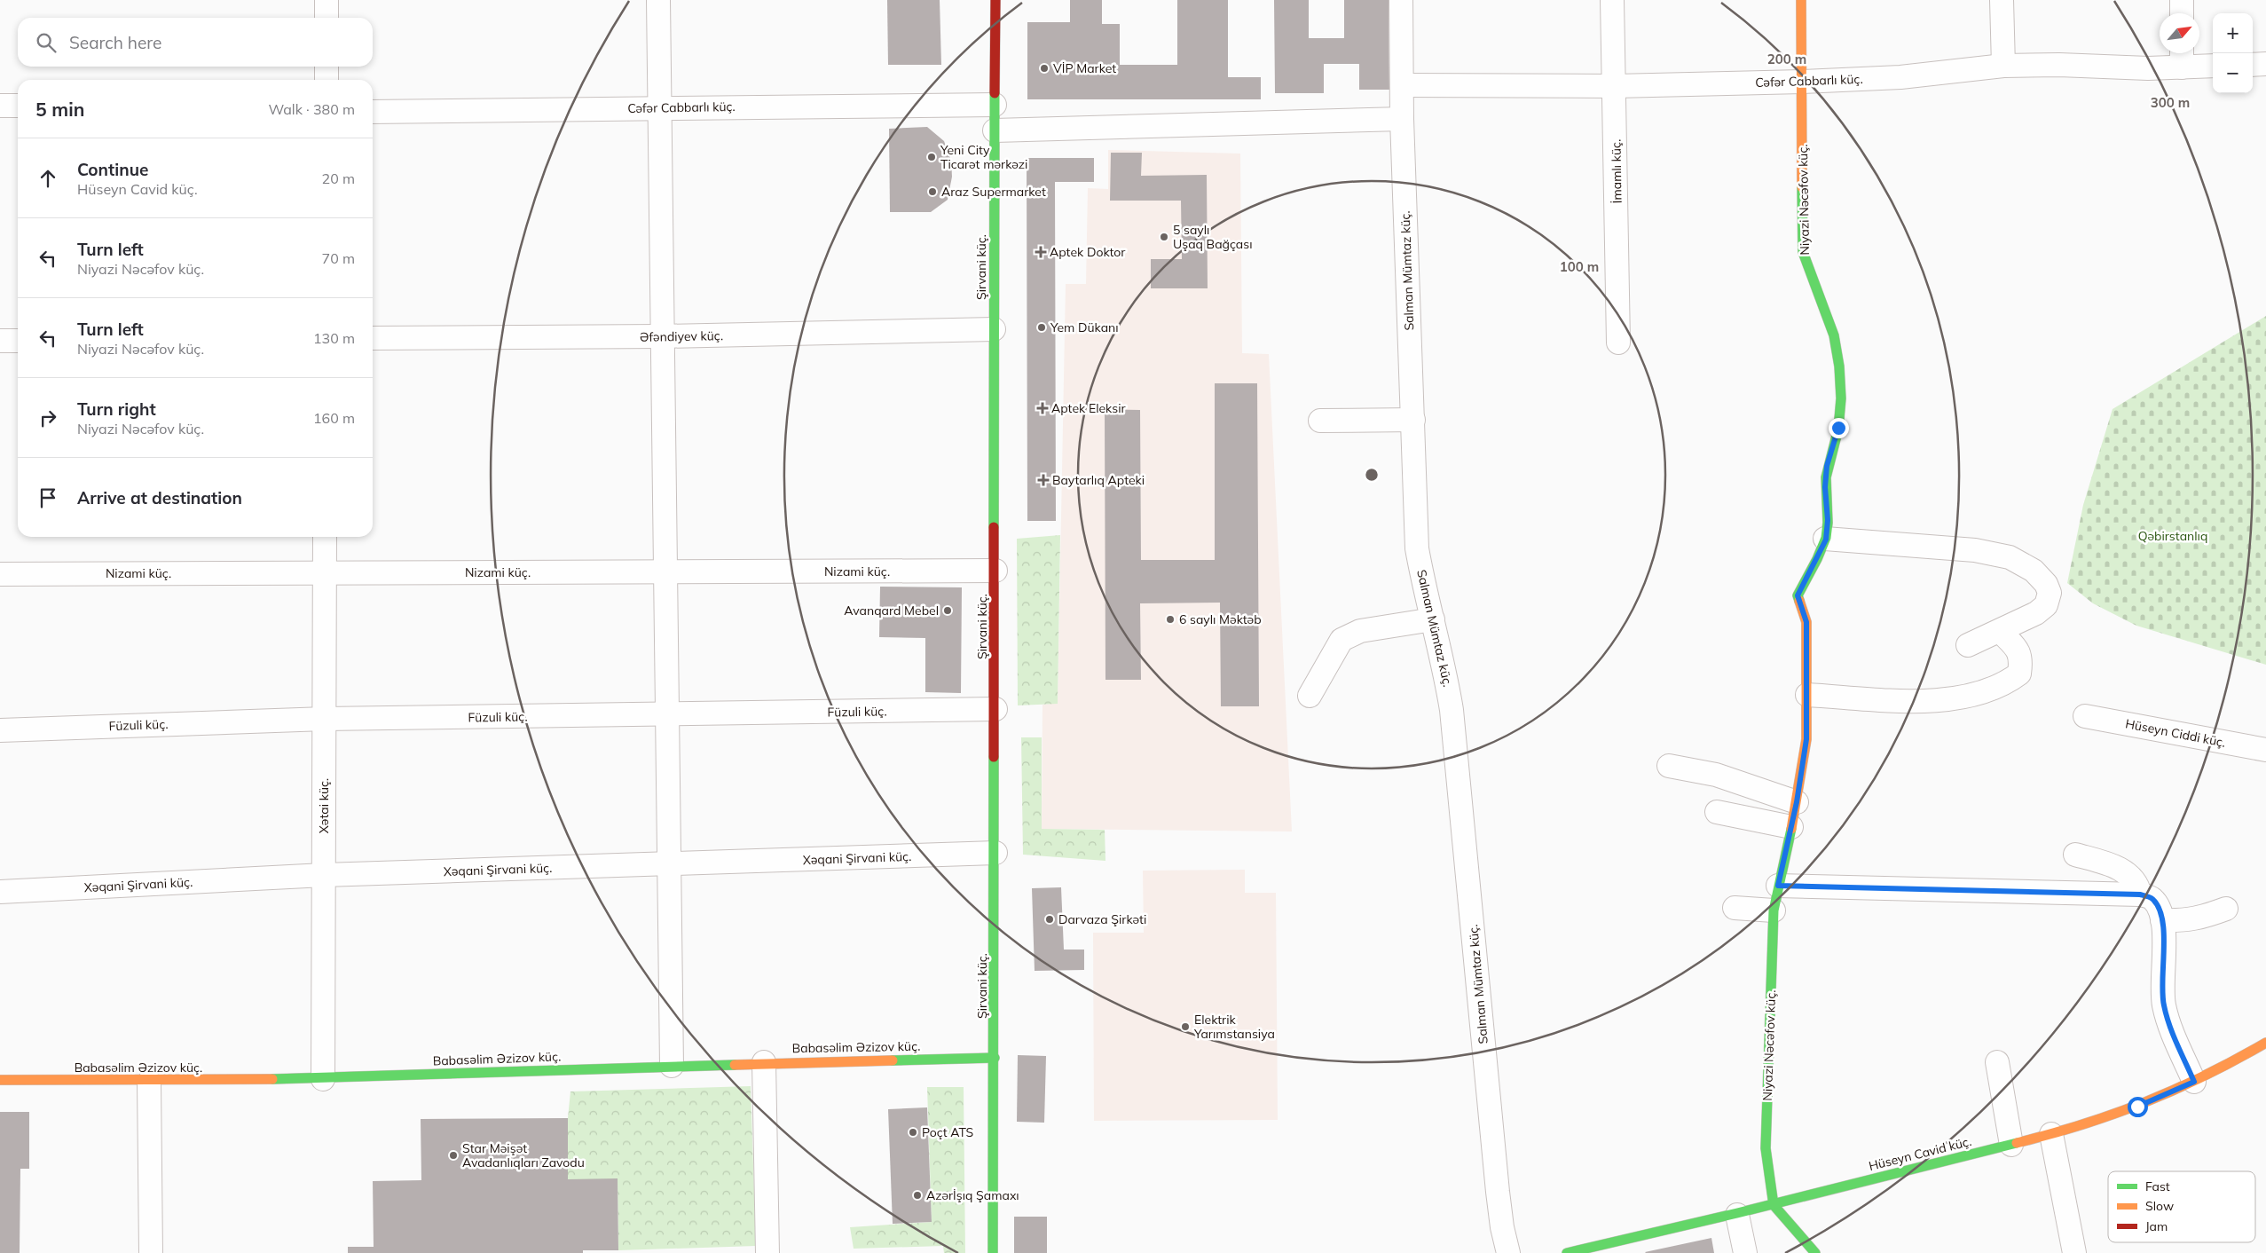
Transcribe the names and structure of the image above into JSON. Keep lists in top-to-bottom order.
{
  "streets": {
    "street": [
      "Cəfər Cabbarlı küç.",
      "İmamlı küç.",
      "Niyazi Nəcəfov küç.",
      "Şirvani küç.",
      "Salman Mümtaz küç.",
      "Əfəndiyev küç.",
      "Nizami küç.",
      "Füzuli küç.",
      "Hüseyn Ciddi küç.",
      "Xətai küç.",
      "Xəqani Şirvani küç.",
      "Babasəlim Əzizov küç.",
      "Hüseyn Cavid küç."
    ]
  },
  "crossings": [
    ["Cəfər Cabbarlı küç.", "İmamlı küç."],
    ["Cəfər Cabbarlı küç.", "Niyazi Nəcəfov küç."],
    ["Cəfər Cabbarlı küç.", "Şirvani küç."],
    ["Cəfər Cabbarlı küç.", "Salman Mümtaz küç."],
    ["Niyazi Nəcəfov küç.", "Hüseyn Cavid küç."],
    ["Şirvani küç.", "Əfəndiyev küç."],
    ["Şirvani küç.", "Nizami küç."],
    ["Şirvani küç.", "Füzuli küç."],
    ["Şirvani küç.", "Xəqani Şirvani küç."],
    ["Şirvani küç.", "Babasəlim Əzizov küç."],
    ["Nizami küç.", "Xətai küç."],
    ["Füzuli küç.", "Xətai küç."],
    ["Xətai küç.", "Xəqani Şirvani küç."],
    ["Xətai küç.", "Babasəlim Əzizov küç."]
  ],
  "parks": ["Qəbirstanlıq"],
  "places": {
    "other": [
      "VİP Market",
      "Yeni City Ticarət mərkəzi",
      "Araz Supermarket",
      "5 saylı Uşaq Bağçası",
      "Yem Dükanı",
      "Avanqard Mebel",
      "6 saylı Məktəb",
      "Darvaza Şirkəti",
      "Elektrik Yarımstansiya",
      "Poçt ATS",
      "Star Məişət Avadanlıqları Zavodu",
      "Azərİşıq Şamaxı"
    ],
    "health": ["Aptek Doktor", "Aptek Eleksir", "Baytarlıq Apteki"]
  },
  "legend": ["Fast", "Slow", "Jam"],
  "north": "top right",
  "page": {
    "map_buttons": ["+", "−"],
    "search": "Search here",
    "heading": ["5 min", "Walk · 380 m"],
    "list": [
      ["Continue", "Hüseyn Cavid küç.", "20 m"],
      ["Turn left", "Niyazi Nəcəfov küç.", "70 m"],
      ["Turn left", "Niyazi Nəcəfov küç.", "130 m"],
      ["Turn right", "Niyazi Nəcəfov küç.", "160 m"],
      "Arrive at destination"
    ]
  },
  "rings": ["200 m", "300 m", "100 m"]
}
